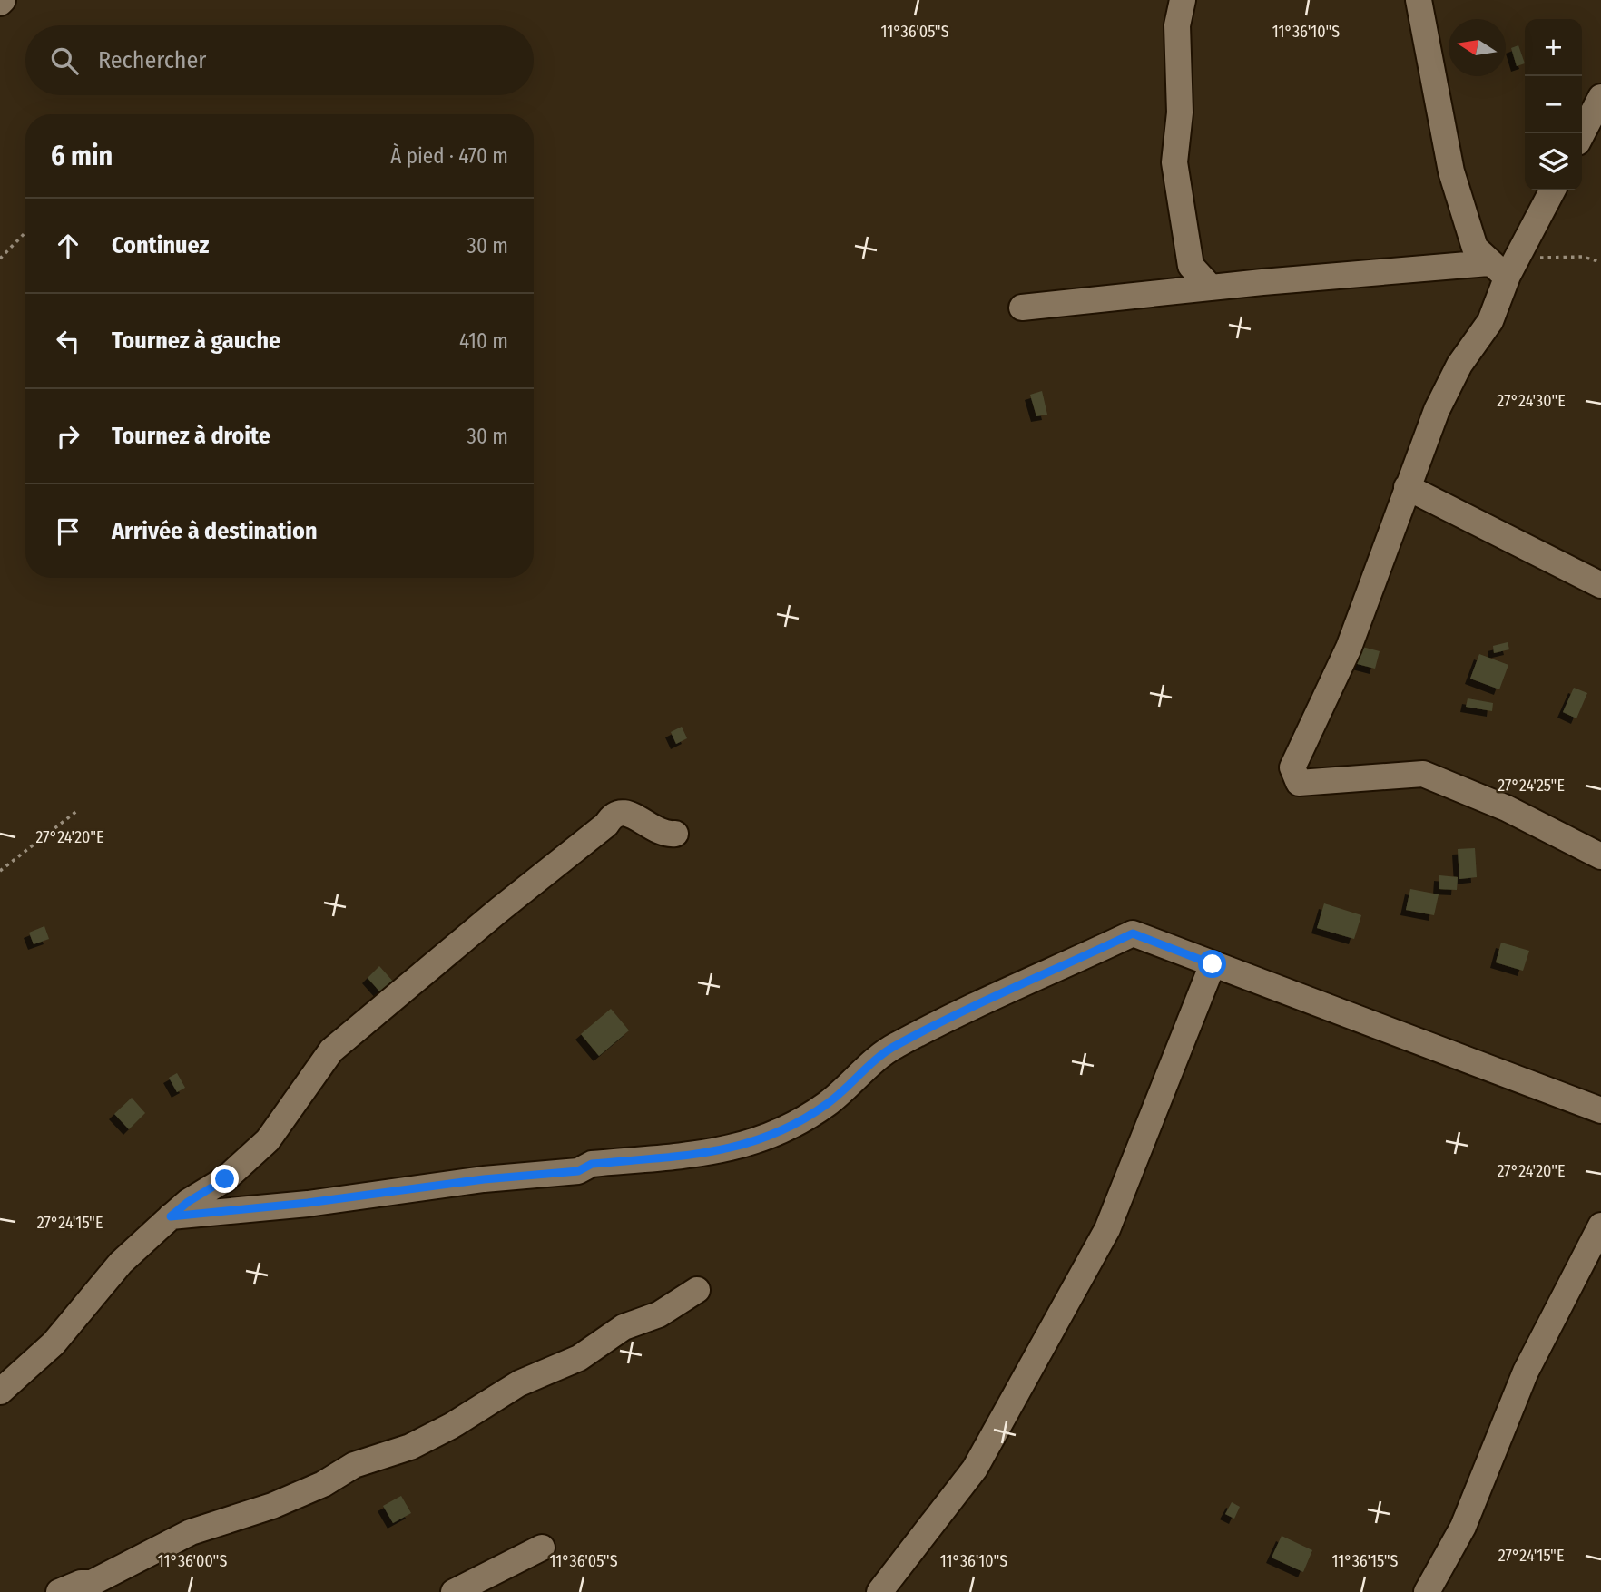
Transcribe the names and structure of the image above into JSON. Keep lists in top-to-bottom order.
{
  "north": "left",
  "page": {
    "map_buttons": ["+", "−"],
    "search": "Rechercher",
    "heading": ["6 min", "À pied · 470 m"],
    "list": [
      ["Continuez", "30 m"],
      ["Tournez à gauche", "410 m"],
      ["Tournez à droite", "30 m"],
      "Arrivée à destination"
    ]
  },
  "coordinates": [
    "11°36'05\"S",
    "11°36'10\"S",
    "27°24'30\"E",
    "27°24'25\"E",
    "27°24'20\"E",
    "27°24'15\"E",
    "11°36'00\"S",
    "11°36'15\"S"
  ]
}
